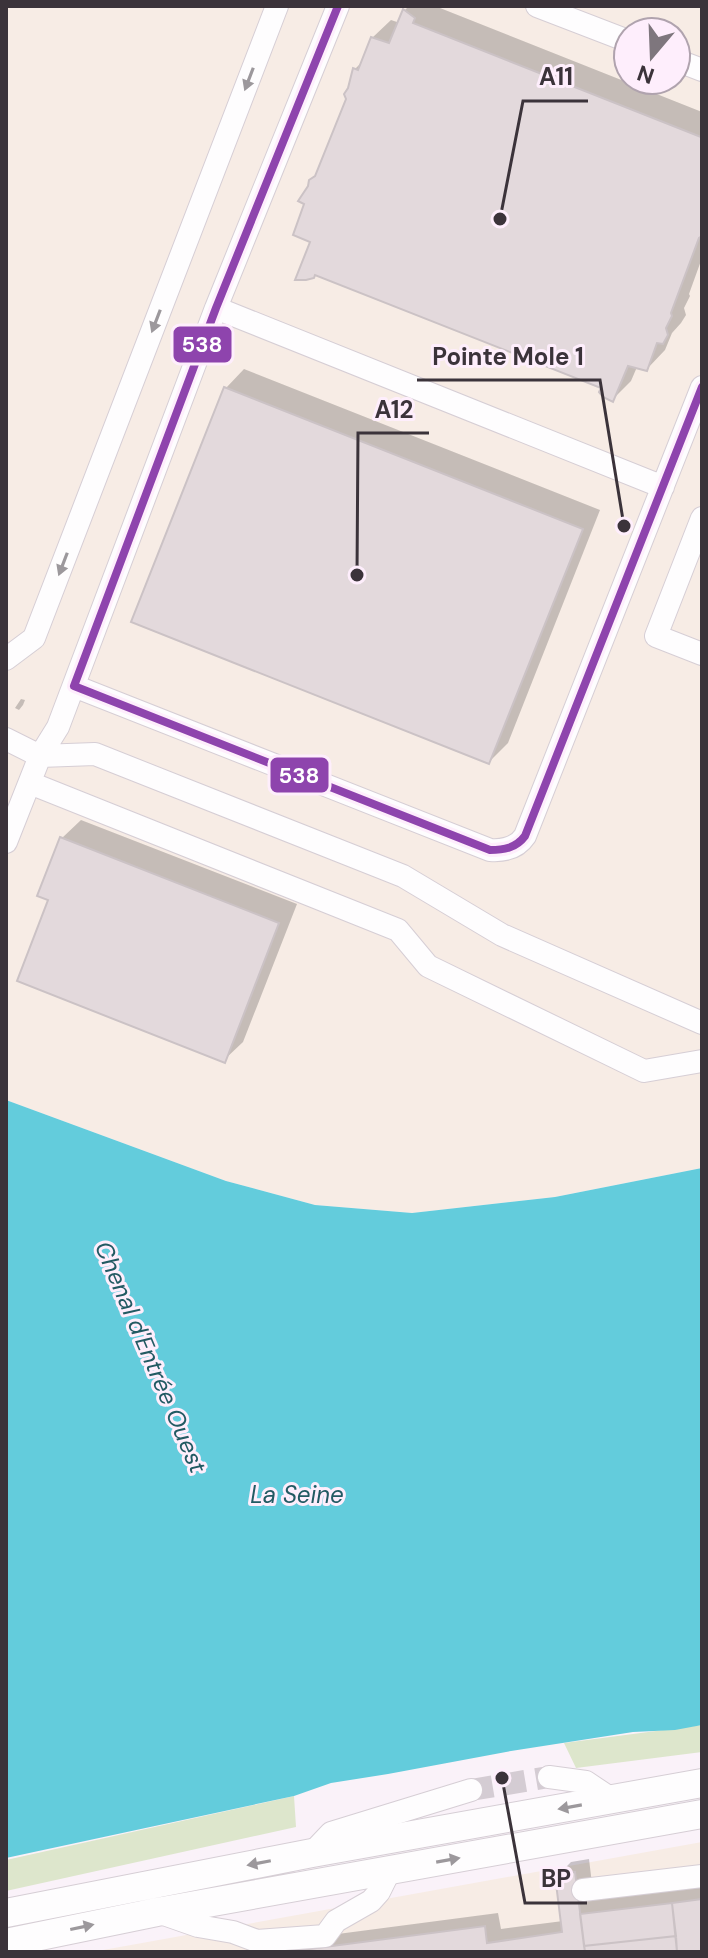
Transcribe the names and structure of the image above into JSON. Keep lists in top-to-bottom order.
{
  "water": ["Chenal d'Entrée Ouest", "La Seine"],
  "places": [
    "A11",
    "Pointe Mole 1",
    "A12",
    "BP"
  ],
  "lines": ["transit line 538"],
  "north": "bottom"
}
